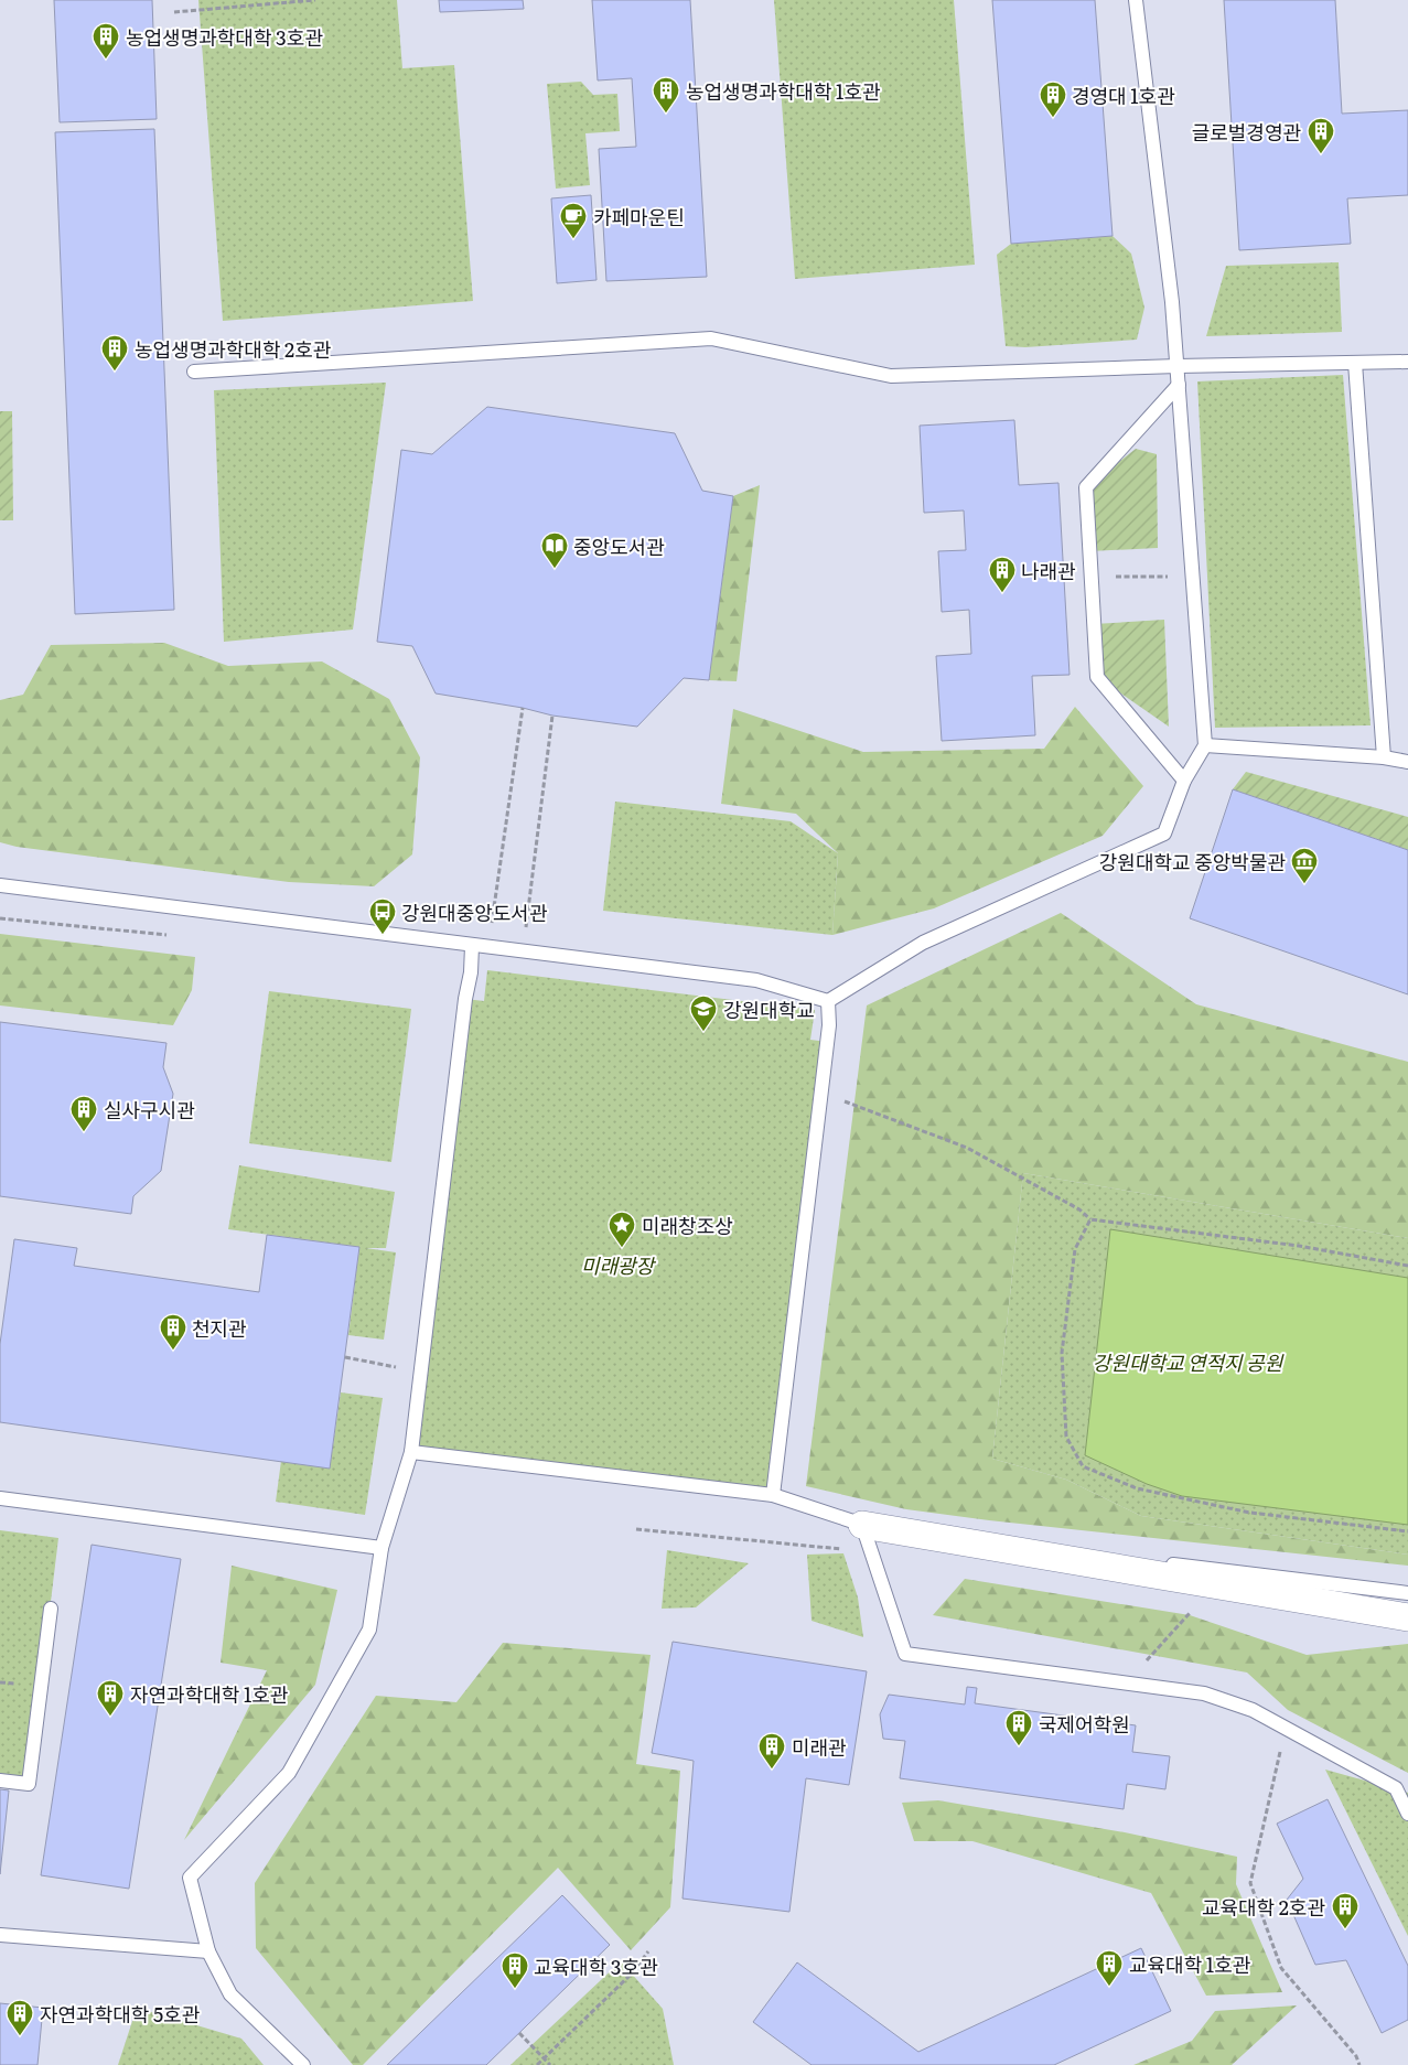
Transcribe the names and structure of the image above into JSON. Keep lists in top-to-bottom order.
{
  "parks": ["미래광장", "강원대학교 연적지 공원"],
  "places": {
    "building": [
      "농업생명과학대학 3호관",
      "농업생명과학대학 1호관",
      "경영대 1호관",
      "글로벌경영관",
      "농업생명과학대학 2호관",
      "나래관",
      "실사구시관",
      "천지관",
      "자연과학대학 1호관",
      "국제어학원",
      "미래관",
      "교육대학 2호관",
      "교육대학 1호관",
      "교육대학 3호관",
      "자연과학대학 5호관"
    ],
    "cafe": ["카페마운틴"],
    "library": ["중앙도서관"],
    "museum": ["강원대학교 중앙박물관"],
    "bus stop": ["강원대중앙도서관"],
    "school or university": ["강원대학교"],
    "place": ["미래창조상"]
  }
}
